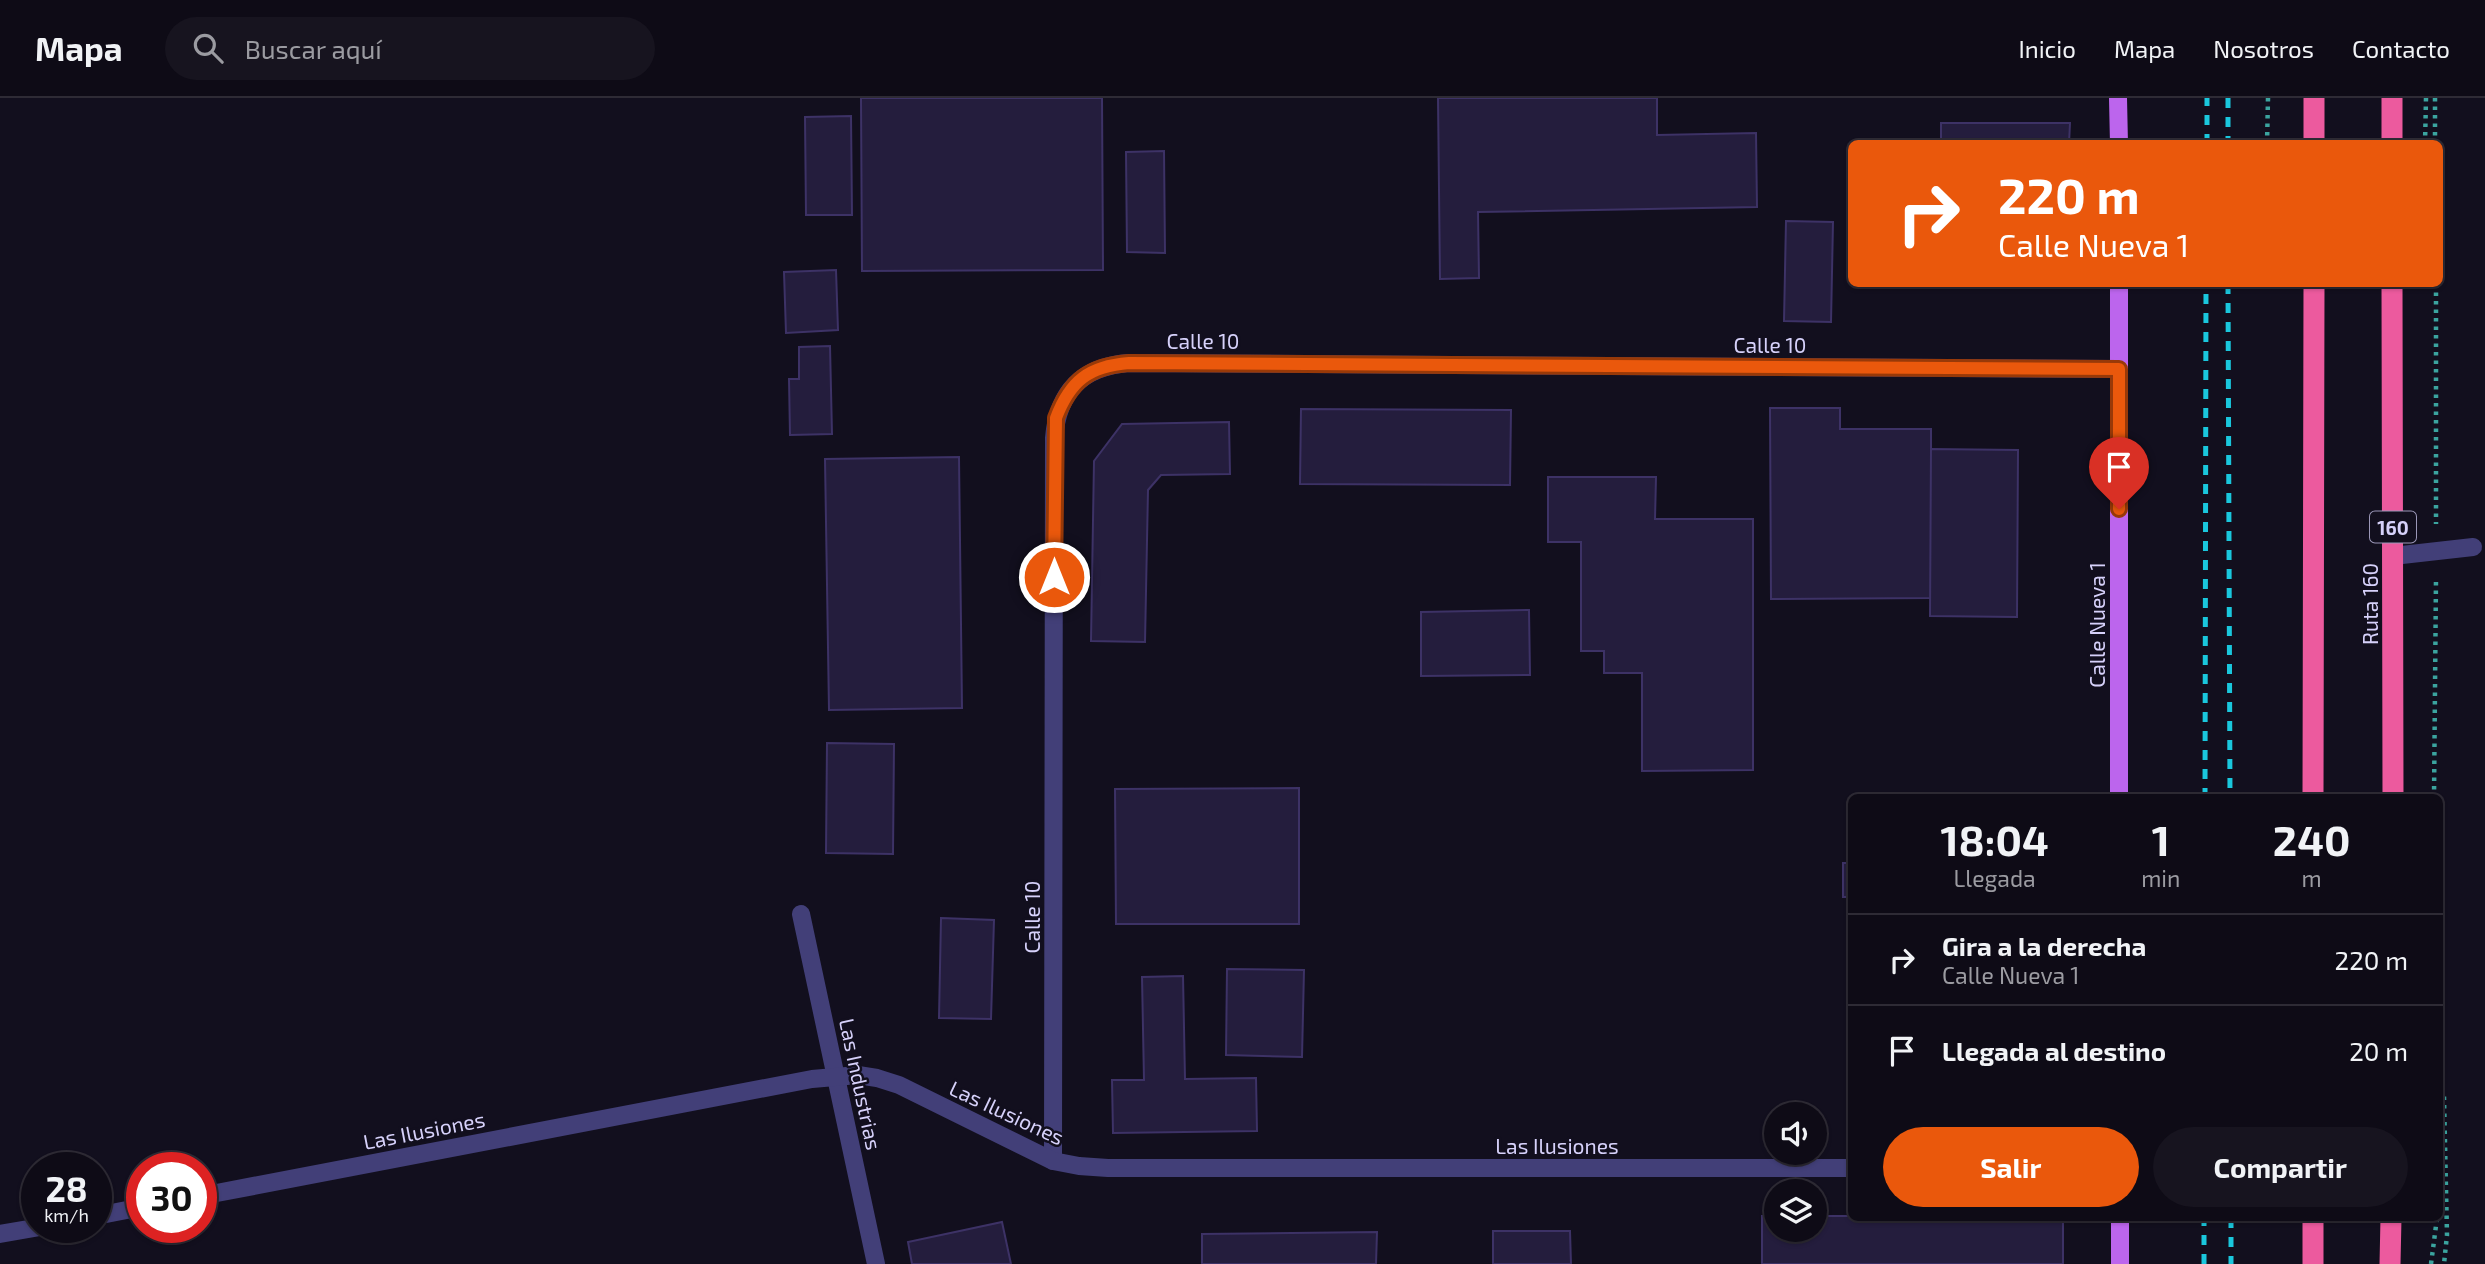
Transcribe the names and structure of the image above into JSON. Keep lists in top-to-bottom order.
{
  "streets": {
    "highway": ["160", "Ruta 160"],
    "main road": ["Calle Nueva 1"],
    "street": ["Calle 10", "Las Industrias", "Las Ilusiones"]
  },
  "crossings": [
    ["Calle 10", "Calle Nueva 1"],
    ["Calle 10", "Las Ilusiones"],
    ["Las Industrias", "Las Ilusiones"]
  ],
  "page": {
    "header": "Mapa",
    "search": "Buscar aquí",
    "nav": [
      "Inicio",
      "Mapa",
      "Nosotros",
      "Contacto"
    ],
    "turn": ["220 m", "Calle Nueva 1"],
    "eta": [
      "18:04",
      "Llegada",
      "1",
      "min",
      "240",
      "m"
    ],
    "list": [
      {
        "name": "Gira a la derecha",
        "note": "Calle Nueva 1",
        "value": "220 m"
      },
      {
        "name": "Llegada al destino",
        "value": "20 m"
      }
    ],
    "buttons": ["Salir", "Compartir"],
    "speed": "28 km/h",
    "limit": "30"
  }
}
